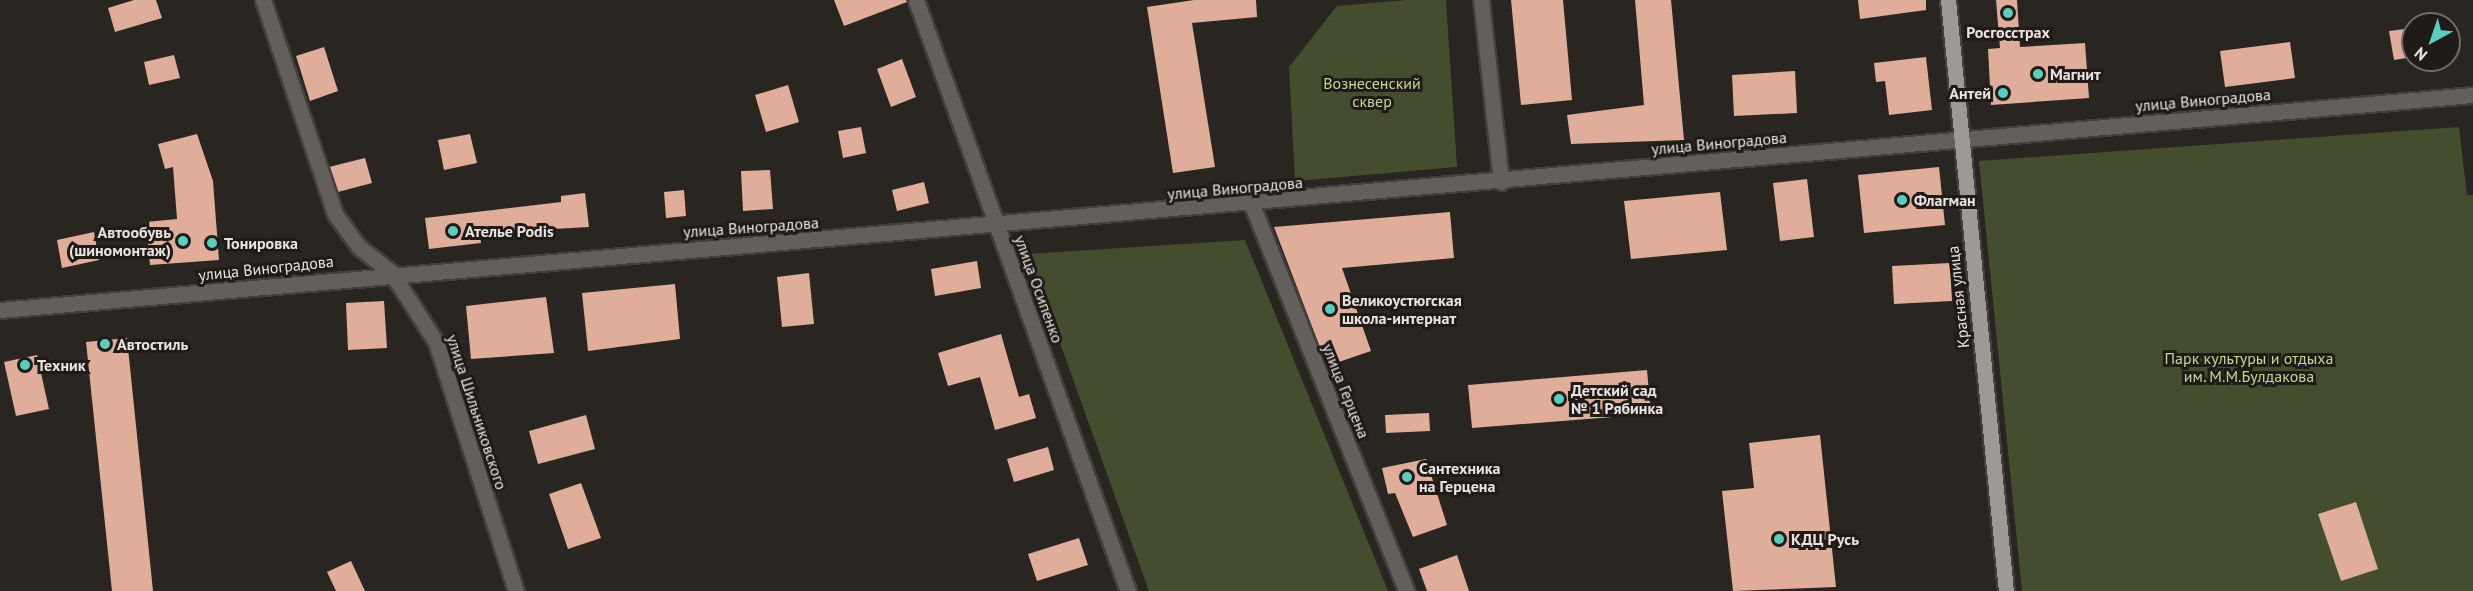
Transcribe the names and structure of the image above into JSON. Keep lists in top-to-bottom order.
{
  "streets": {
    "main road": ["Красная улица"],
    "street": [
      "улица Виноградова",
      "улица Осипенко",
      "улица Герцена",
      "улица Шильниковского"
    ]
  },
  "crossings": [
    ["улица Виноградова", "улица Осипенко"],
    ["улица Виноградова", "Красная улица"],
    ["улица Виноградова", "улица Герцена"],
    ["улица Виноградова", "улица Шильниковского"]
  ],
  "parks": ["Вознесенский сквер", "Парк культуры и отдыха им. М.М.Булдакова"],
  "places": [
    "Росгосстрах",
    "Магнит",
    "Антей",
    "Флагман",
    "Ателье Podis",
    "Автообувь (шиномонтаж)",
    "Тонировка",
    "Великоустюгская школа-интернат",
    "Автостиль",
    "Техник",
    "Детский сад № 1 Рябинка",
    "Сантехника на Герцена",
    "КДЦ Русь"
  ],
  "north": "bottom left"
}
